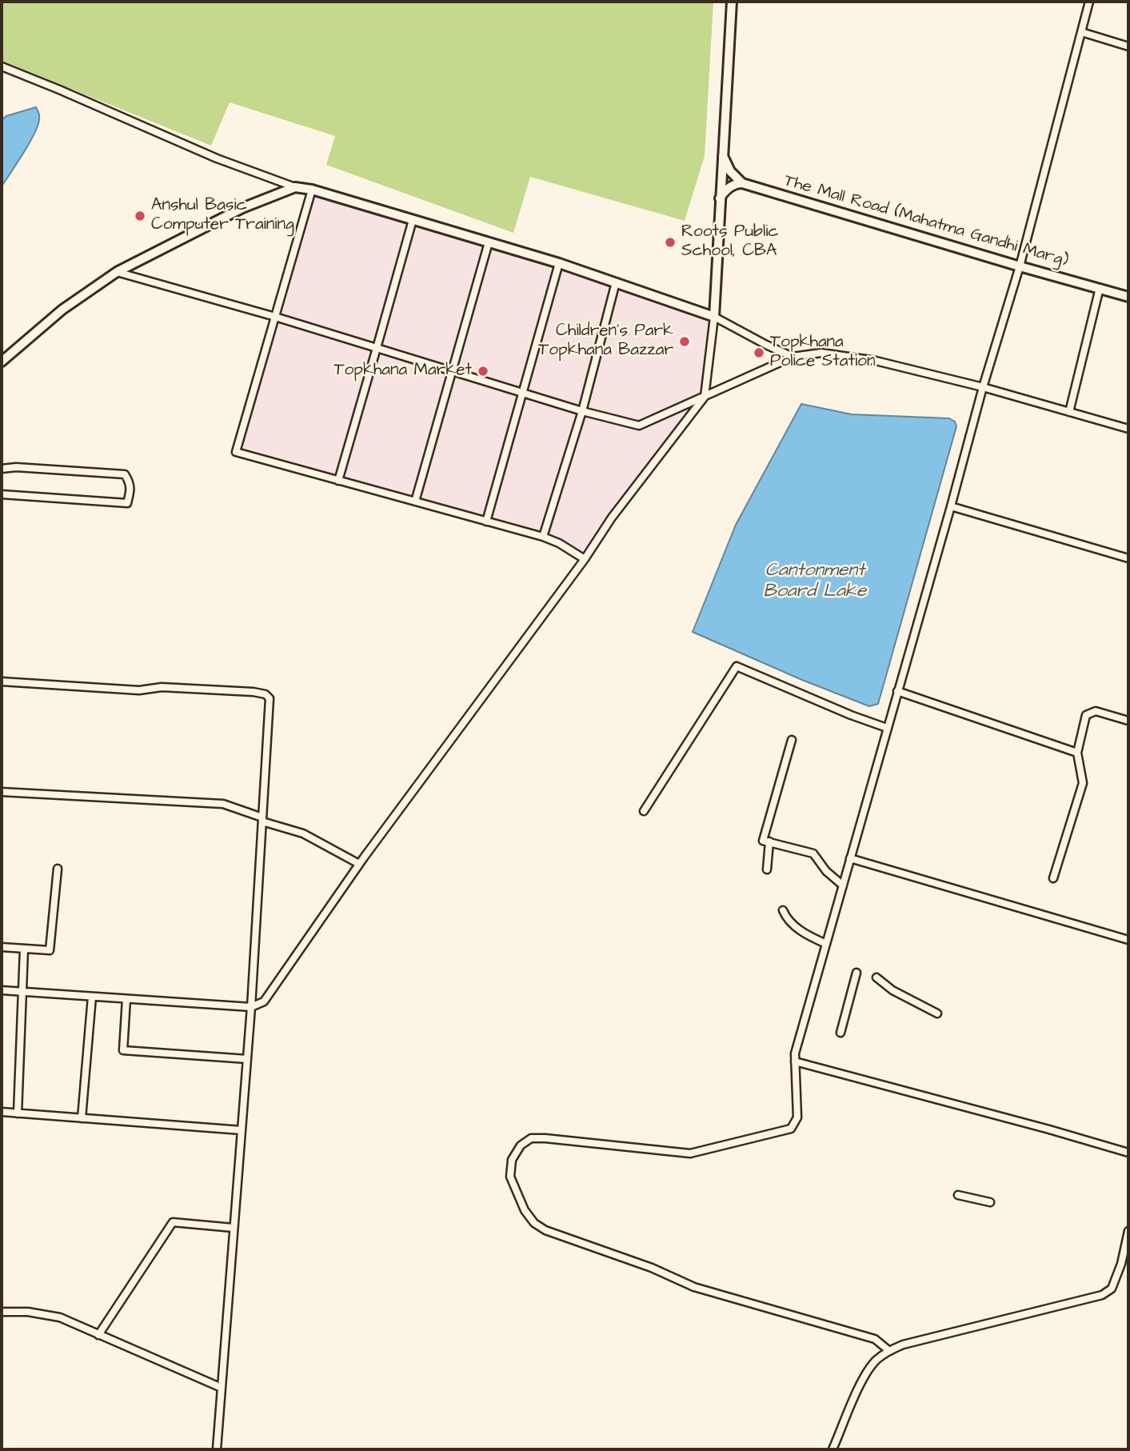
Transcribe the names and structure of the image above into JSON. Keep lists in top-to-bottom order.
{
  "streets": {
    "street": ["The Mall Road (Mahatma Gandhi Marg)"]
  },
  "water": ["Cantonment Board Lake"],
  "places": [
    "Anshul Basic Computer Training",
    "Roots Public School, CBA",
    "Children's Park Topkhana Bazzar",
    "Topkhana Police Station",
    "Topkhana Market"
  ]
}
